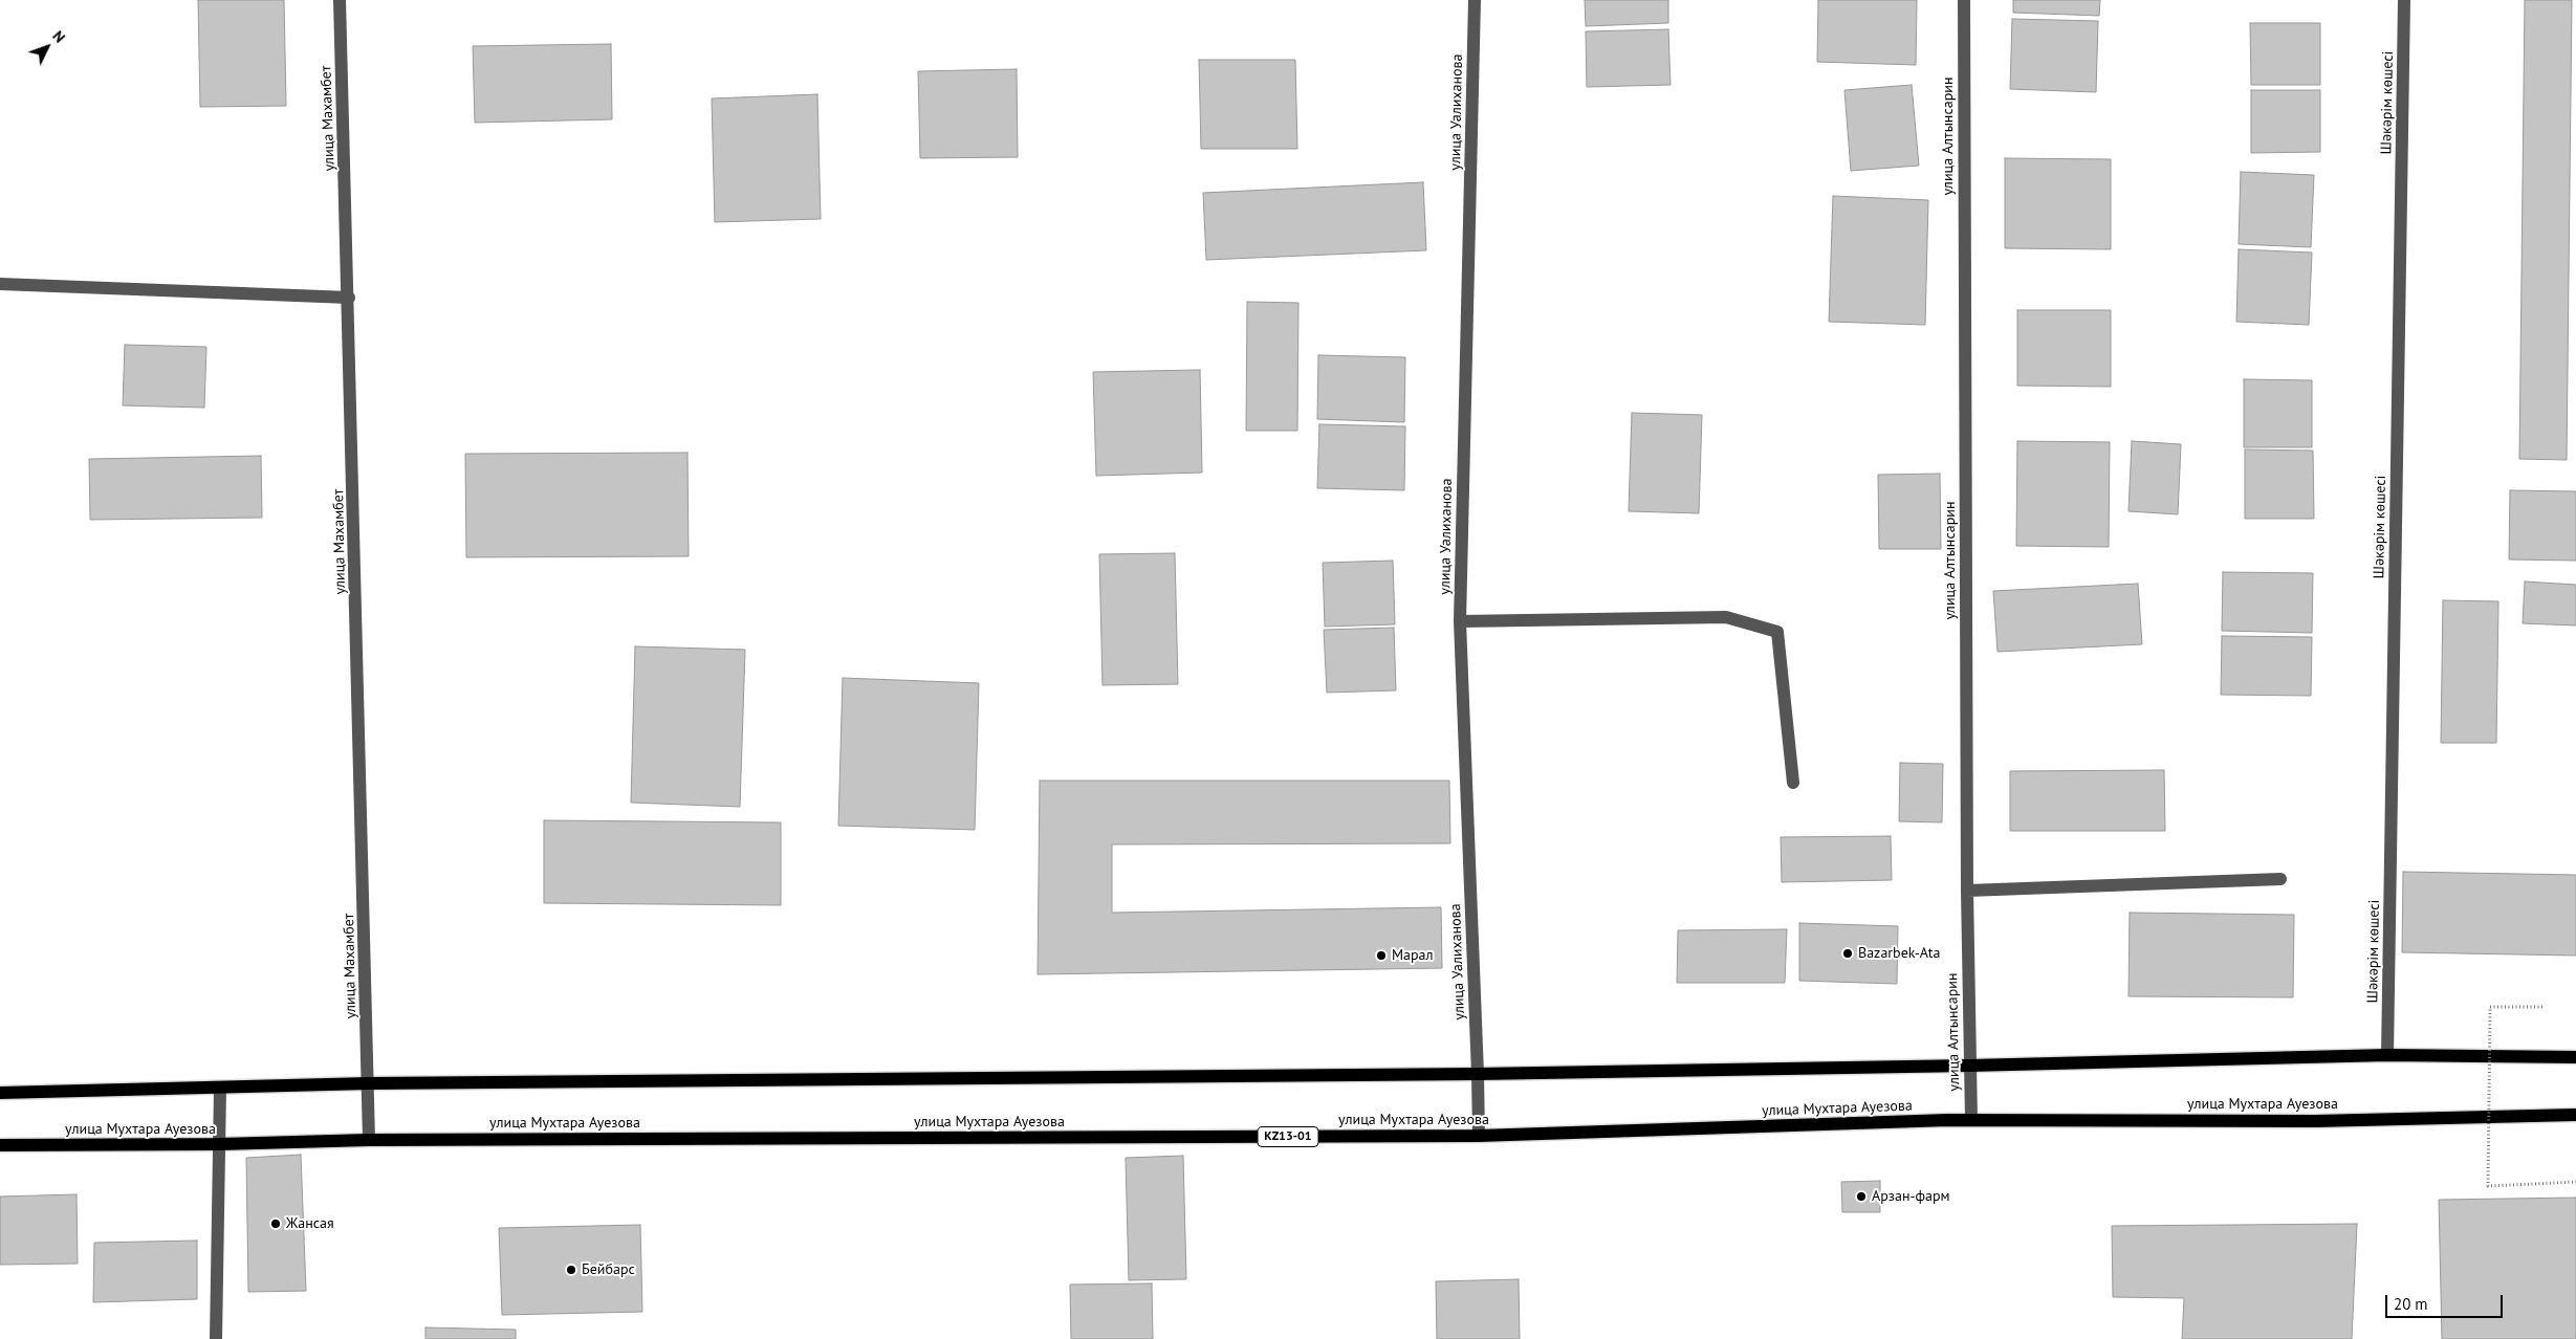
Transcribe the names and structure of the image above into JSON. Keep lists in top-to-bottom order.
{
  "streets": {
    "main road": ["улица Мухтара Ауезова", "KZ13-01"],
    "street": [
      "Шәкәрім көшесі",
      "улица Уалиханова",
      "улица Махамбет",
      "улица Алтынсарин"
    ]
  },
  "crossings": [
    ["улица Уалиханова", "улица Мухтара Ауезова"],
    ["улица Махамбет", "улица Мухтара Ауезова"],
    ["улица Алтынсарин", "улица Мухтара Ауезова"]
  ],
  "places": [
    "Bazarbek-Ata",
    "Марал",
    "Арзан-фарм",
    "Жансая",
    "Бейбарс"
  ],
  "scale_bar": "20 m",
  "north": "top right"
}
